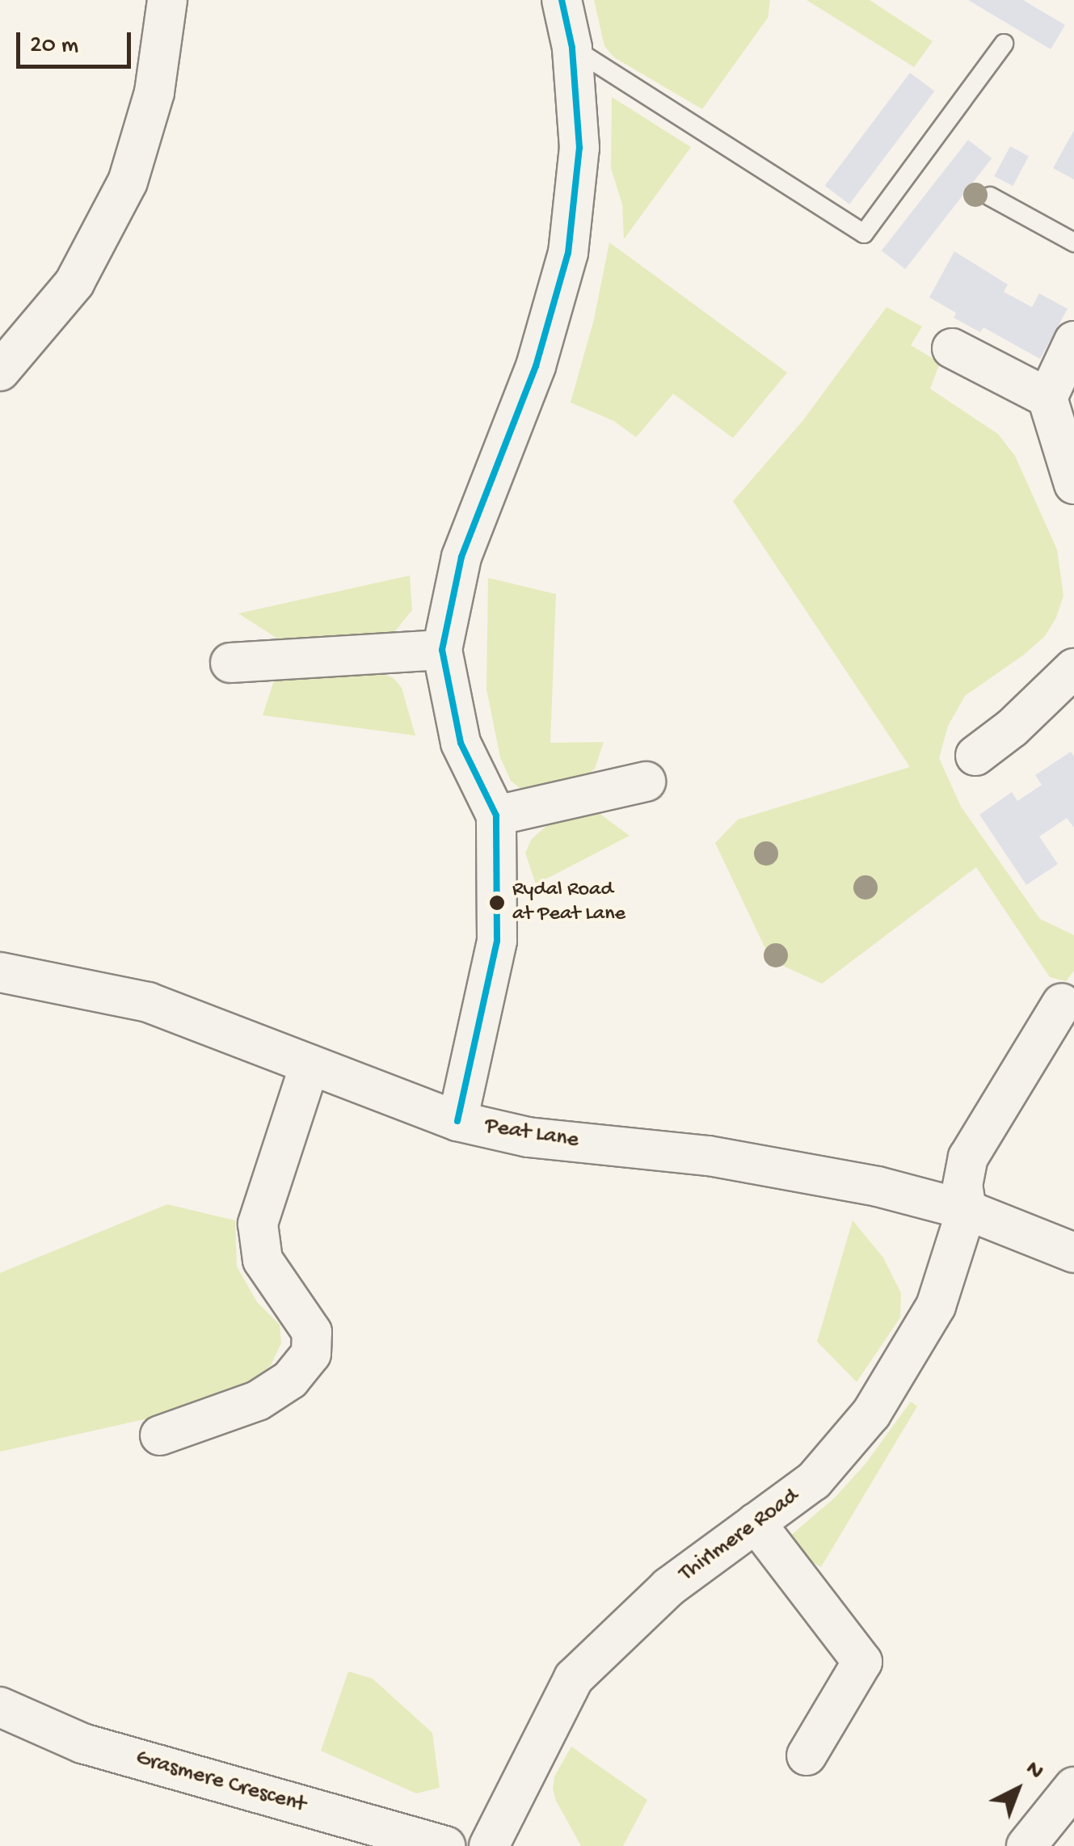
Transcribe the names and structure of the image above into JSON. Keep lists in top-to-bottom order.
{
  "streets": {
    "street": ["Peat Lane", "Thirlmere Road", "Grasmere Crescent"]
  },
  "crossings": [
    ["Peat Lane", "Thirlmere Road"]
  ],
  "places": ["Rydal Road at Peat Lane"],
  "scale_bar": "20 m",
  "north": "top right"
}
